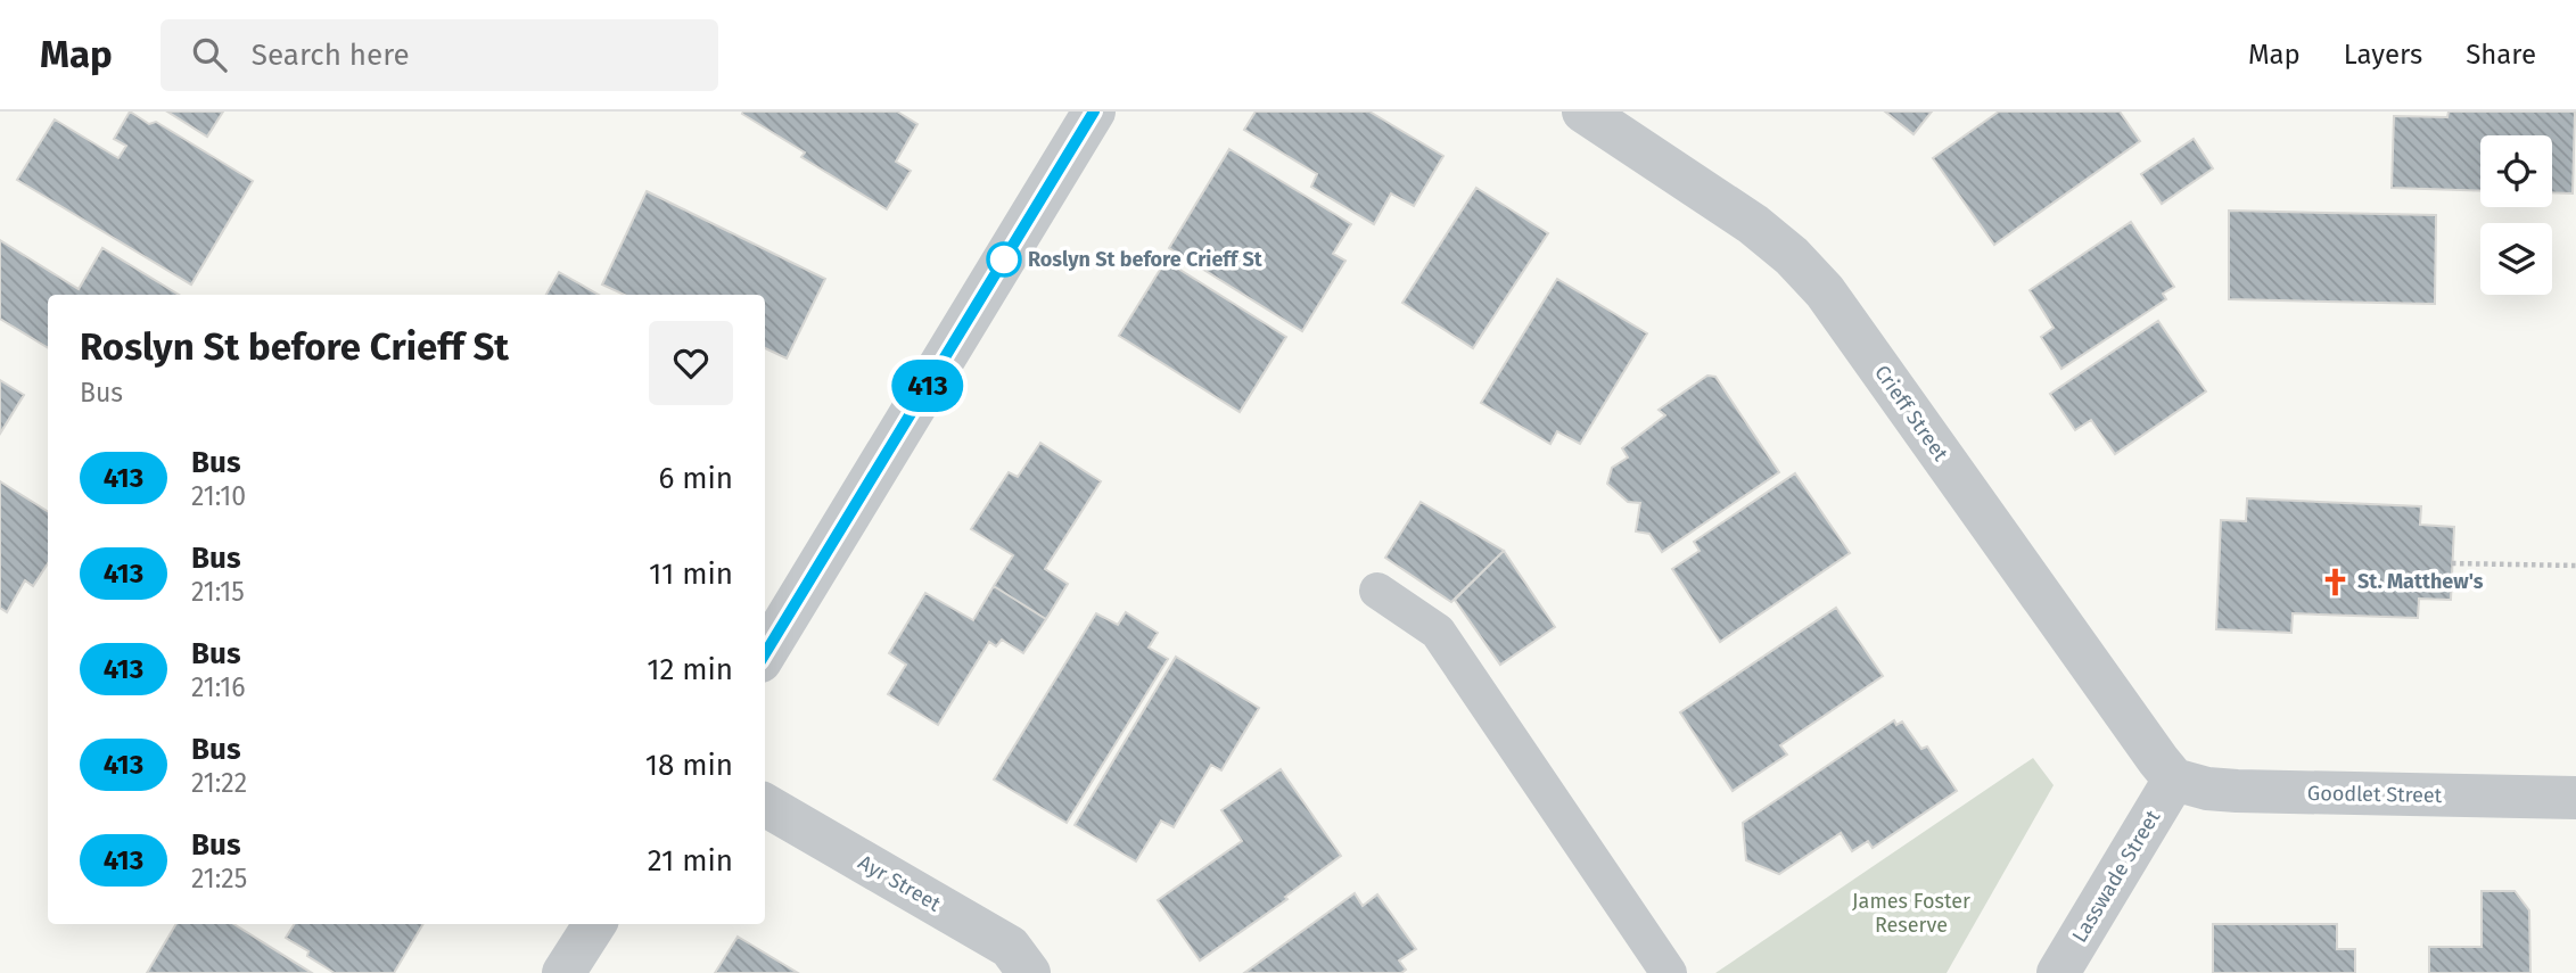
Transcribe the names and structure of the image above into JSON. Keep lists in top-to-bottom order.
{
  "streets": {
    "street": [
      "Crieff Street",
      "Goodlet Street",
      "Lasswade Street",
      "Ayr Street"
    ]
  },
  "crossings": [
    ["Crieff Street", "Goodlet Street"],
    ["Crieff Street", "Lasswade Street"],
    ["Goodlet Street", "Lasswade Street"]
  ],
  "parks": ["James Foster Reserve"],
  "places": {
    "other": ["Roslyn St before Crieff St"],
    "church": ["St. Matthew's"]
  },
  "lines": ["bus line 413"],
  "page": {
    "header": "Map",
    "search": "Search here",
    "nav": ["Map", "Layers", "Share"],
    "on_map": "413",
    "heading": ["Roslyn St before Crieff St", "Bus"],
    "list": [
      {
        "mark": "413",
        "name": "Bus",
        "note": "21:10",
        "value": "6 min"
      },
      {
        "mark": "413",
        "name": "Bus",
        "note": "21:15",
        "value": "11 min"
      },
      {
        "mark": "413",
        "name": "Bus",
        "note": "21:16",
        "value": "12 min"
      },
      {
        "mark": "413",
        "name": "Bus",
        "note": "21:22",
        "value": "18 min"
      },
      {
        "mark": "413",
        "name": "Bus",
        "note": "21:25",
        "value": "21 min"
      }
    ]
  }
}
